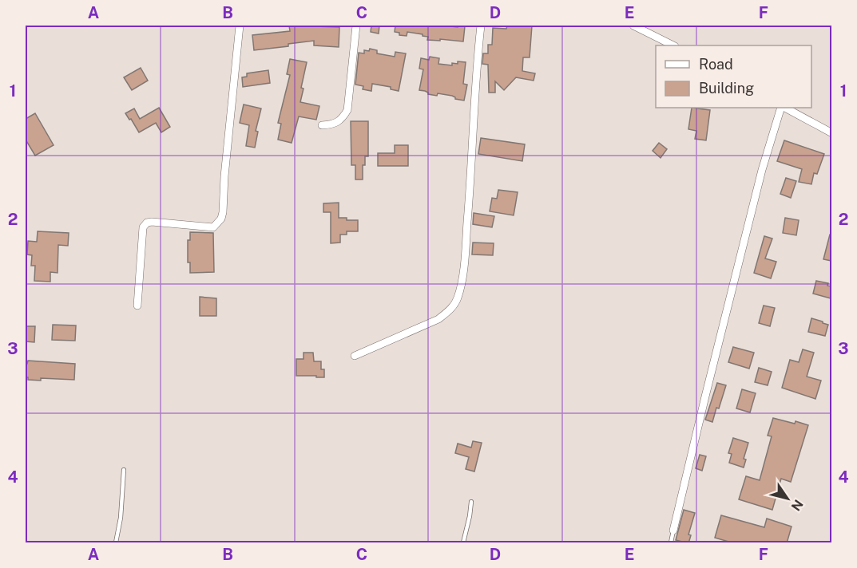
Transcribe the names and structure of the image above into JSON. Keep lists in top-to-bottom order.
{
  "legend": ["Road", "Building"],
  "north": "bottom right",
  "grid": {
    "columns": [
      "A",
      "B",
      "C",
      "D",
      "E",
      "F"
    ],
    "rows": [
      "1",
      "2",
      "3",
      "4"
    ]
  }
}
